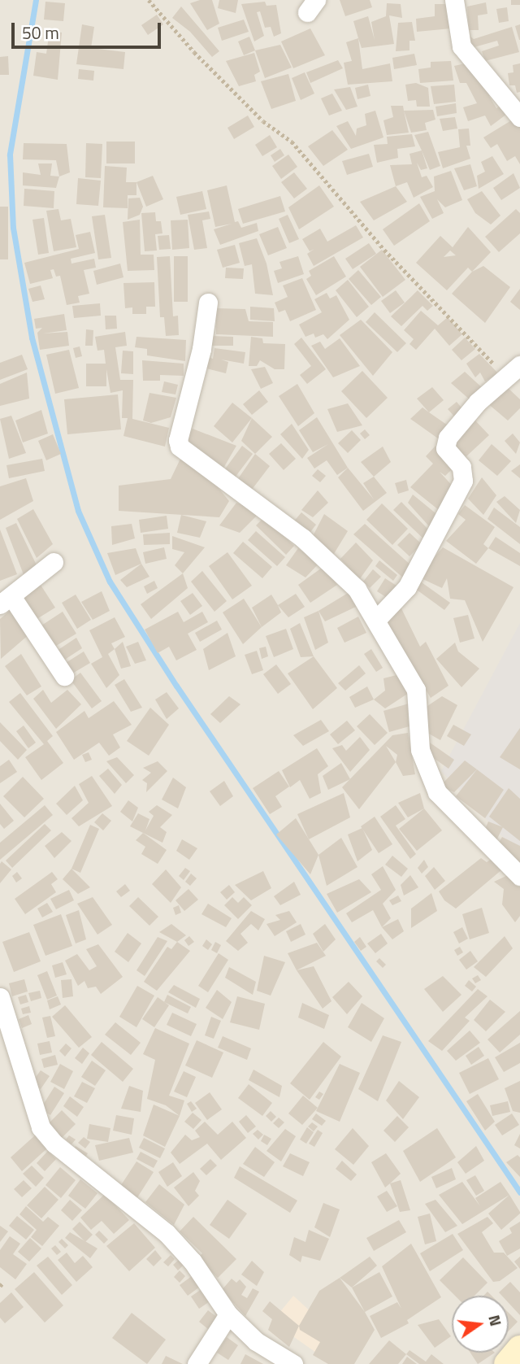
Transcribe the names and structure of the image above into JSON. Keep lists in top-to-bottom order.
{
  "scale_bar": "50 m",
  "north": "right"
}
